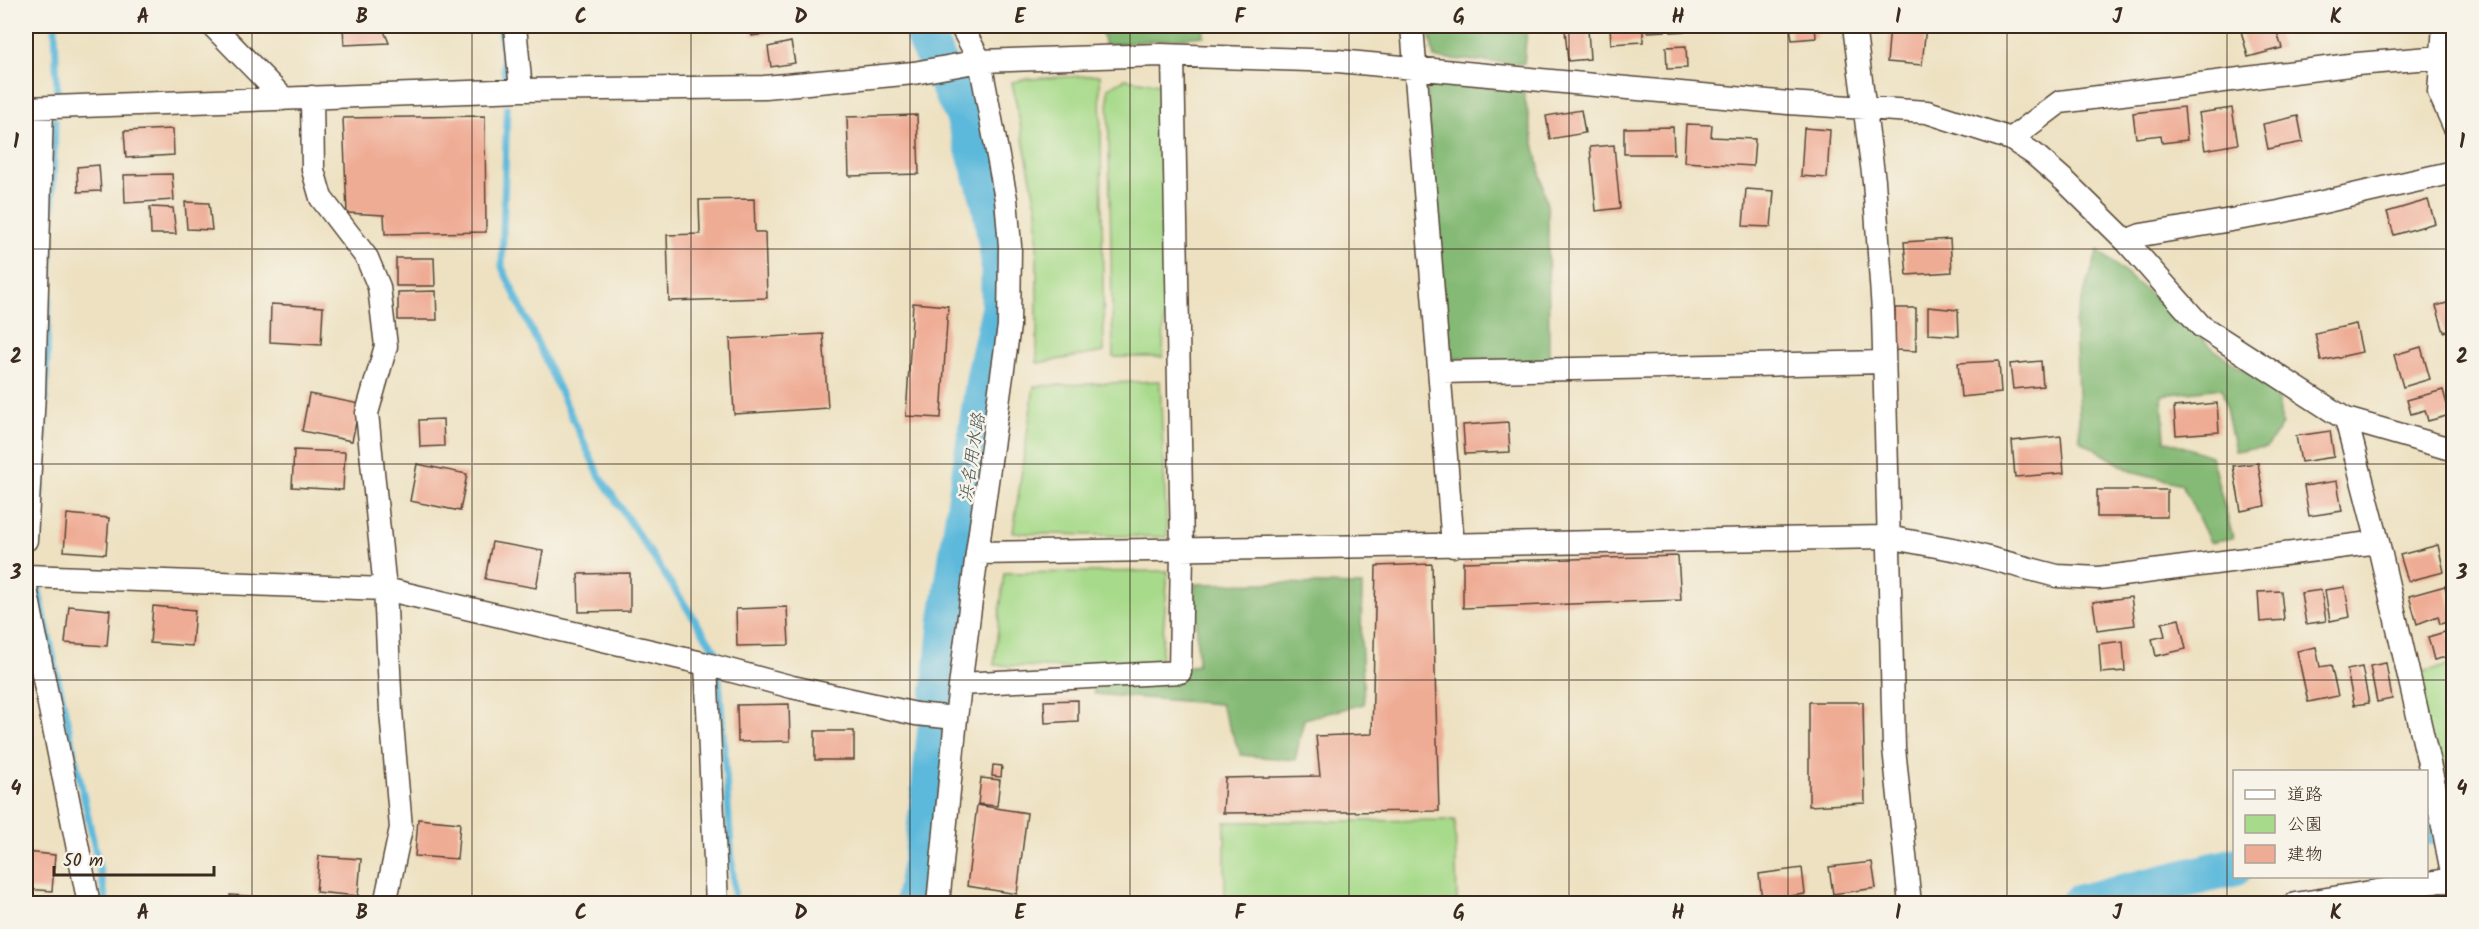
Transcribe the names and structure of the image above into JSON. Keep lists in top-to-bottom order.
{
  "water": ["浜名用水路"],
  "legend": ["道路", "公園", "建物"],
  "scale_bar": "50 m",
  "grid": {
    "columns": [
      "A",
      "B",
      "C",
      "D",
      "E",
      "F",
      "G",
      "H",
      "I",
      "J",
      "K"
    ],
    "rows": [
      "1",
      "2",
      "3",
      "4"
    ]
  }
}
